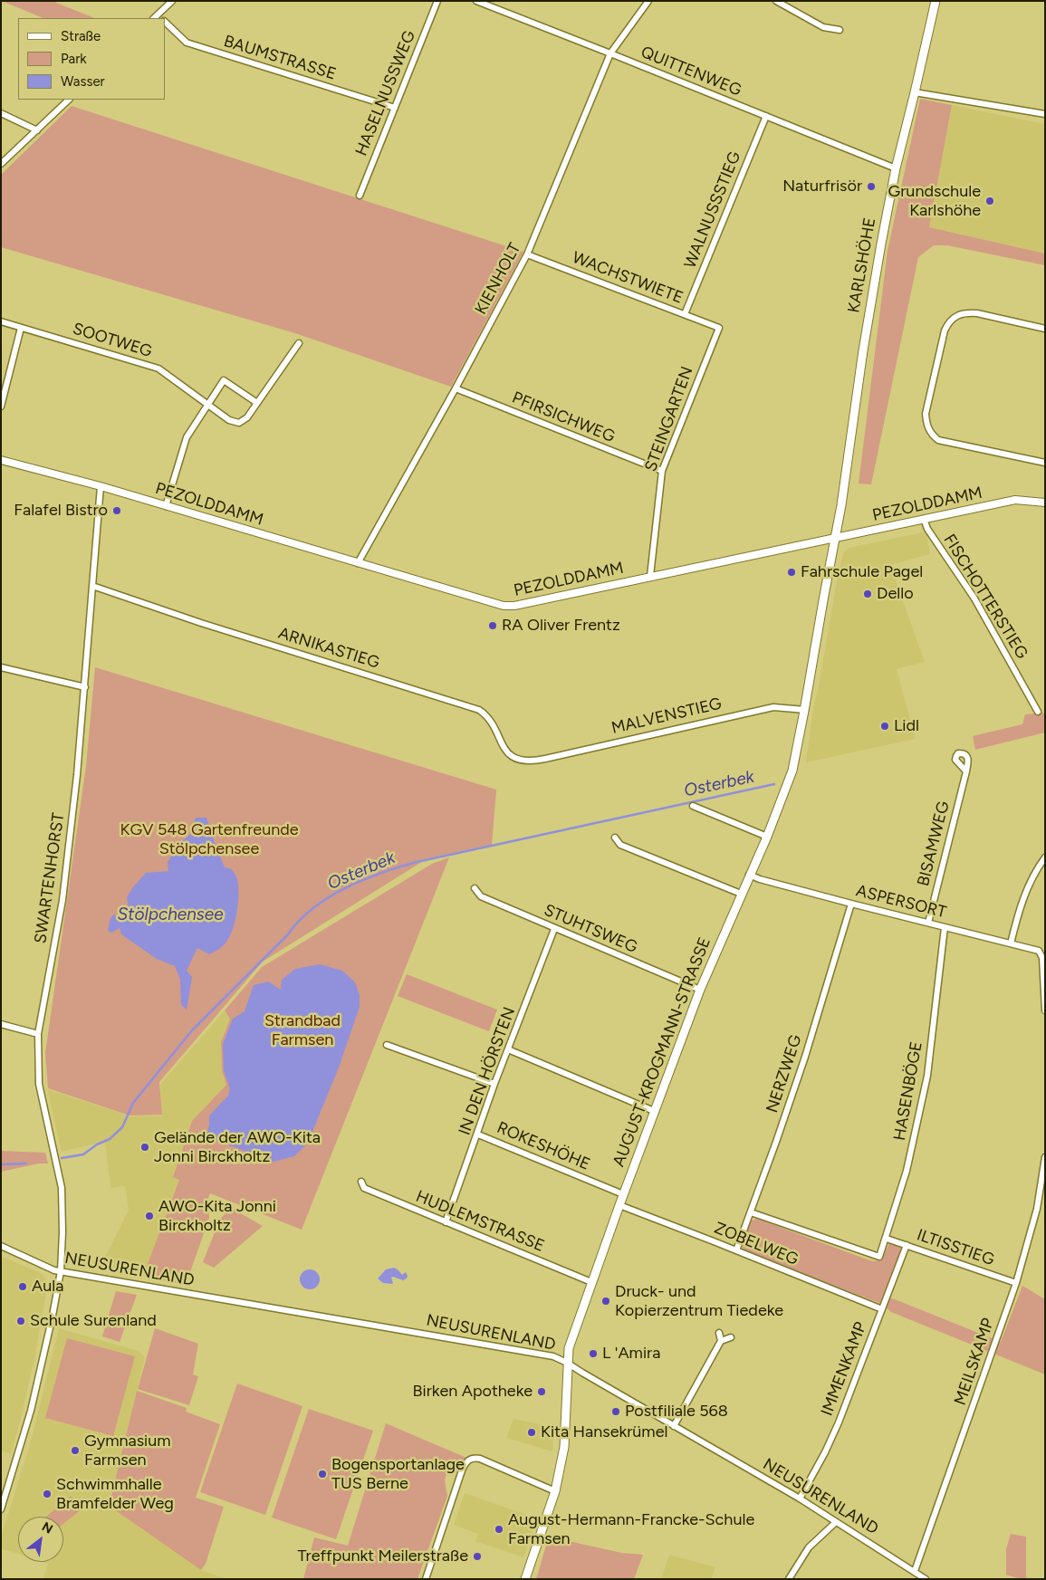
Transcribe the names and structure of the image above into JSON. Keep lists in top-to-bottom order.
{
  "streets": {
    "main road": ["KARLSHÖHE", "AUGUST-KROGMANN-STRASSE"],
    "street": [
      "BAUMSTRASSE",
      "QUITTENWEG",
      "HASELNUSSWEG",
      "WALNUSSSTIEG",
      "WACHSTWIETE",
      "KIENHOLT",
      "SOOTWEG",
      "PFIRSICHWEG",
      "STEINGARTEN",
      "PEZOLDDAMM",
      "FISCHOTTERSTIEG",
      "ARNIKASTIEG",
      "MALVENSTIEG",
      "BISAMWEG",
      "SWARTENHORST",
      "ASPERSORT",
      "STUHTSWEG",
      "IN DEN HÖRSTEN",
      "NERZWEG",
      "HASENBÖGE",
      "ROKESHÖHE",
      "HUDLEMSTRASSE",
      "ZOBELWEG",
      "ILTISSTIEG",
      "NEUSURENLAND",
      "MEILSKAMP",
      "IMMENKAMP"
    ]
  },
  "crossings": [
    ["BAUMSTRASSE", "HASELNUSSWEG"],
    ["QUITTENWEG", "WALNUSSSTIEG"],
    ["QUITTENWEG", "KARLSHÖHE"],
    ["QUITTENWEG", "KIENHOLT"],
    ["WALNUSSSTIEG", "WACHSTWIETE"],
    ["KARLSHÖHE", "PEZOLDDAMM"],
    ["KARLSHÖHE", "AUGUST-KROGMANN-STRASSE"],
    ["WACHSTWIETE", "KIENHOLT"],
    ["WACHSTWIETE", "STEINGARTEN"],
    ["KIENHOLT", "PFIRSICHWEG"],
    ["KIENHOLT", "PEZOLDDAMM"],
    ["PFIRSICHWEG", "STEINGARTEN"],
    ["STEINGARTEN", "PEZOLDDAMM"],
    ["PEZOLDDAMM", "FISCHOTTERSTIEG"],
    ["PEZOLDDAMM", "SWARTENHORST"],
    ["PEZOLDDAMM", "AUGUST-KROGMANN-STRASSE"],
    ["ARNIKASTIEG", "MALVENSTIEG"],
    ["ARNIKASTIEG", "SWARTENHORST"],
    ["MALVENSTIEG", "AUGUST-KROGMANN-STRASSE"],
    ["BISAMWEG", "ASPERSORT"],
    ["SWARTENHORST", "NEUSURENLAND"],
    ["ASPERSORT", "AUGUST-KROGMANN-STRASSE"],
    ["ASPERSORT", "NERZWEG"],
    ["ASPERSORT", "HASENBÖGE"],
    ["STUHTSWEG", "AUGUST-KROGMANN-STRASSE"],
    ["STUHTSWEG", "IN DEN HÖRSTEN"],
    ["AUGUST-KROGMANN-STRASSE", "ROKESHÖHE"],
    ["AUGUST-KROGMANN-STRASSE", "HUDLEMSTRASSE"],
    ["AUGUST-KROGMANN-STRASSE", "ZOBELWEG"],
    ["AUGUST-KROGMANN-STRASSE", "NEUSURENLAND"],
    ["IN DEN HÖRSTEN", "ROKESHÖHE"],
    ["IN DEN HÖRSTEN", "HUDLEMSTRASSE"],
    ["NERZWEG", "ZOBELWEG"],
    ["HASENBÖGE", "ZOBELWEG"],
    ["HASENBÖGE", "ILTISSTIEG"],
    ["ZOBELWEG", "IMMENKAMP"],
    ["ILTISSTIEG", "MEILSKAMP"],
    ["ILTISSTIEG", "IMMENKAMP"],
    ["NEUSURENLAND", "MEILSKAMP"],
    ["NEUSURENLAND", "IMMENKAMP"]
  ],
  "water": ["Osterbek", "Stölpchensee"],
  "parks": ["KGV 548 Gartenfreunde Stölpchensee", "Strandbad Farmsen"],
  "places": [
    "Naturfrisör",
    "Grundschule Karlshöhe",
    "Falafel Bistro",
    "Fahrschule Pagel",
    "Dello",
    "RA Oliver Frentz",
    "Lidl",
    "Gelände der AWO-Kita Jonni Birckholtz",
    "AWO-Kita Jonni Birckholtz",
    "Aula",
    "Druck- und Kopierzentrum Tiedeke",
    "Schule Surenland",
    "L 'Amira",
    "Birken Apotheke",
    "Postfiliale 568",
    "Kita Hansekrümel",
    "Gymnasium Farmsen",
    "Bogensportanlage TUS Berne",
    "Schwimmhalle Bramfelder Weg",
    "August-Hermann-Francke-Schule Farmsen",
    "Treffpunkt Meilerstraße"
  ],
  "legend": ["Straße", "Park", "Wasser"],
  "north": "top right"
}
